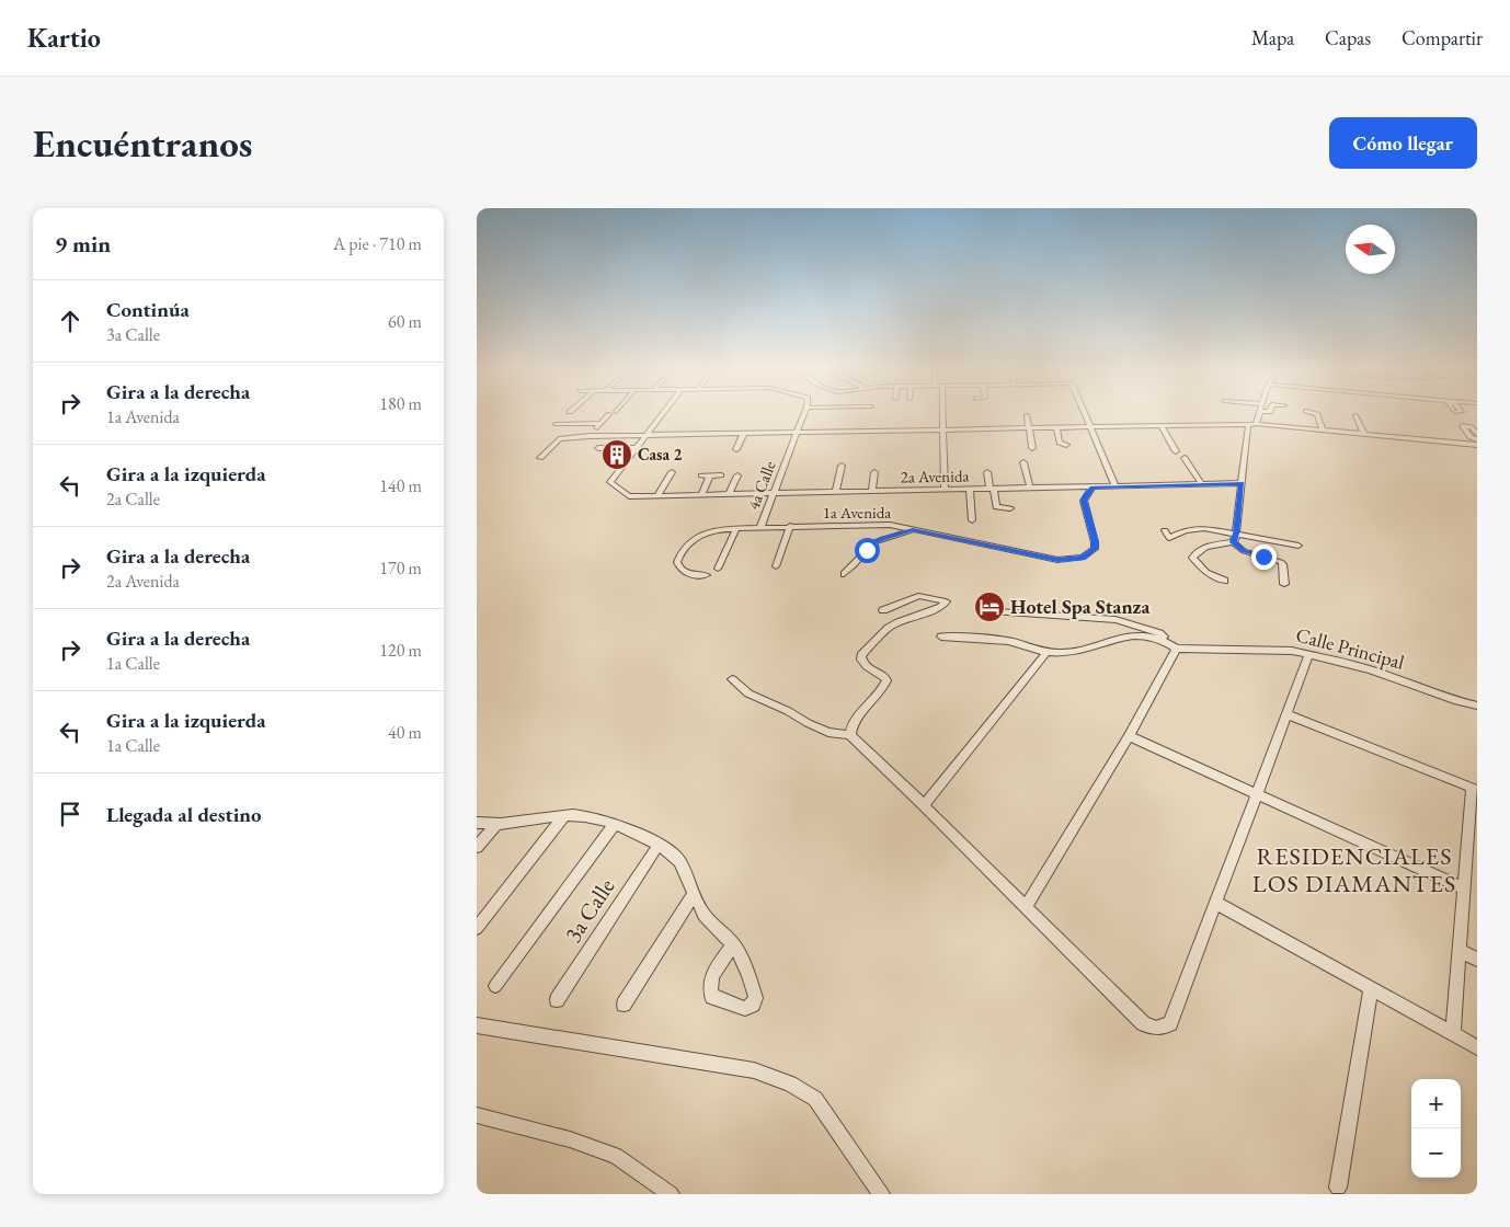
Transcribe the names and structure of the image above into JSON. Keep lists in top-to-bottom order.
{
  "streets": {
    "street": [
      "2a Avenida",
      "4a Calle",
      "1a Avenida",
      "Calle Principal",
      "3a Calle"
    ]
  },
  "crossings": [
    ["2a Avenida", "4a Calle"],
    ["2a Avenida", "1a Avenida"],
    ["4a Calle", "1a Avenida"]
  ],
  "districts": ["RESIDENCIALES LOS DIAMANTES"],
  "places": {
    "building": ["Casa 2"],
    "hotel": ["Hotel Spa Stanza"]
  },
  "north": "left",
  "page": {
    "header": "Kartio",
    "nav": ["Mapa", "Capas", "Compartir"],
    "buttons": "Cómo llegar",
    "title": "Encuéntranos",
    "heading": ["9 min", "A pie · 710 m"],
    "list": [
      ["Continúa", "3a Calle", "60 m"],
      ["Gira a la derecha", "1a Avenida", "180 m"],
      ["Gira a la izquierda", "2a Calle", "140 m"],
      ["Gira a la derecha", "2a Avenida", "170 m"],
      ["Gira a la derecha", "1a Calle", "120 m"],
      ["Gira a la izquierda", "1a Calle", "40 m"],
      "Llegada al destino"
    ],
    "map_buttons": ["+", "−"]
  }
}
